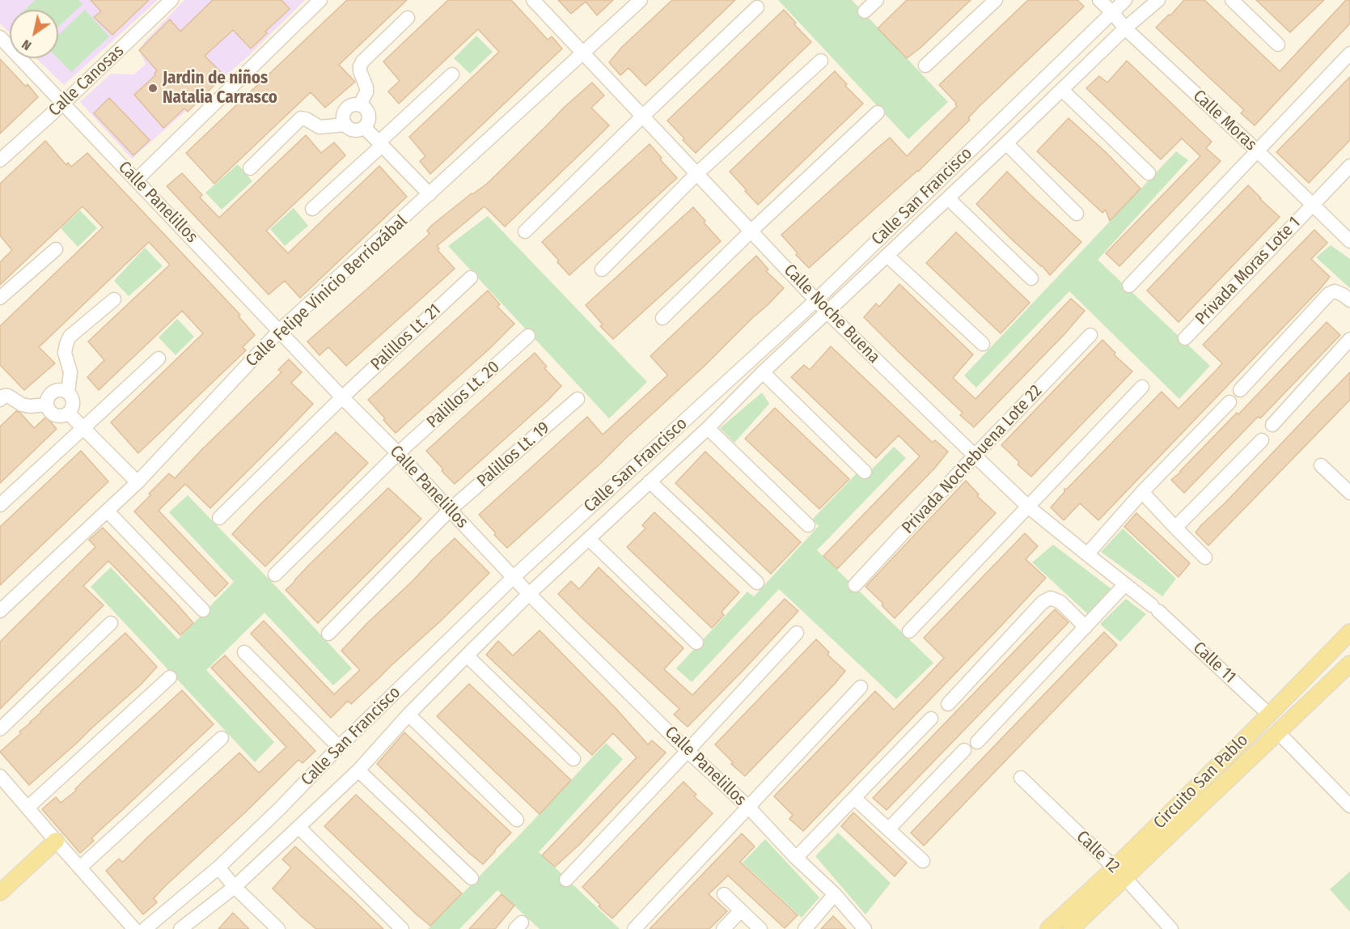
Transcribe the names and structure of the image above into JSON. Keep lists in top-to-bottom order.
{
  "streets": {
    "main road": ["Circuito San Pablo"],
    "street": [
      "Calle Canosas",
      "Calle Moras",
      "Calle San Francisco",
      "Calle Panelillos",
      "Privada Moras Lote 1",
      "Calle Felipe Vinicio Berriozábal",
      "Calle Noche Buena",
      "Palillos Lt. 21",
      "Palillos Lt. 20",
      "Palillos Lt. 19",
      "Privada Nochebuena Lote 22",
      "Calle 11",
      "Calle 12"
    ]
  },
  "crossings": [
    ["Calle Canosas", "Calle Panelillos"],
    ["Calle Moras", "Calle San Francisco"],
    ["Calle Moras", "Privada Moras Lote 1"],
    ["Calle San Francisco", "Calle Panelillos"],
    ["Calle San Francisco", "Calle Noche Buena"],
    ["Calle Panelillos", "Calle Felipe Vinicio Berriozábal"],
    ["Calle Panelillos", "Palillos Lt. 21"],
    ["Calle Panelillos", "Palillos Lt. 20"],
    ["Calle Panelillos", "Palillos Lt. 19"],
    ["Calle Felipe Vinicio Berriozábal", "Calle Noche Buena"],
    ["Calle Noche Buena", "Privada Nochebuena Lote 22"],
    ["Calle Noche Buena", "Calle 11"],
    ["Calle 11", "Circuito San Pablo"],
    ["Circuito San Pablo", "Calle 12"]
  ],
  "places": ["Jardin de niños Natalia Carrasco"],
  "north": "bottom left"
}
